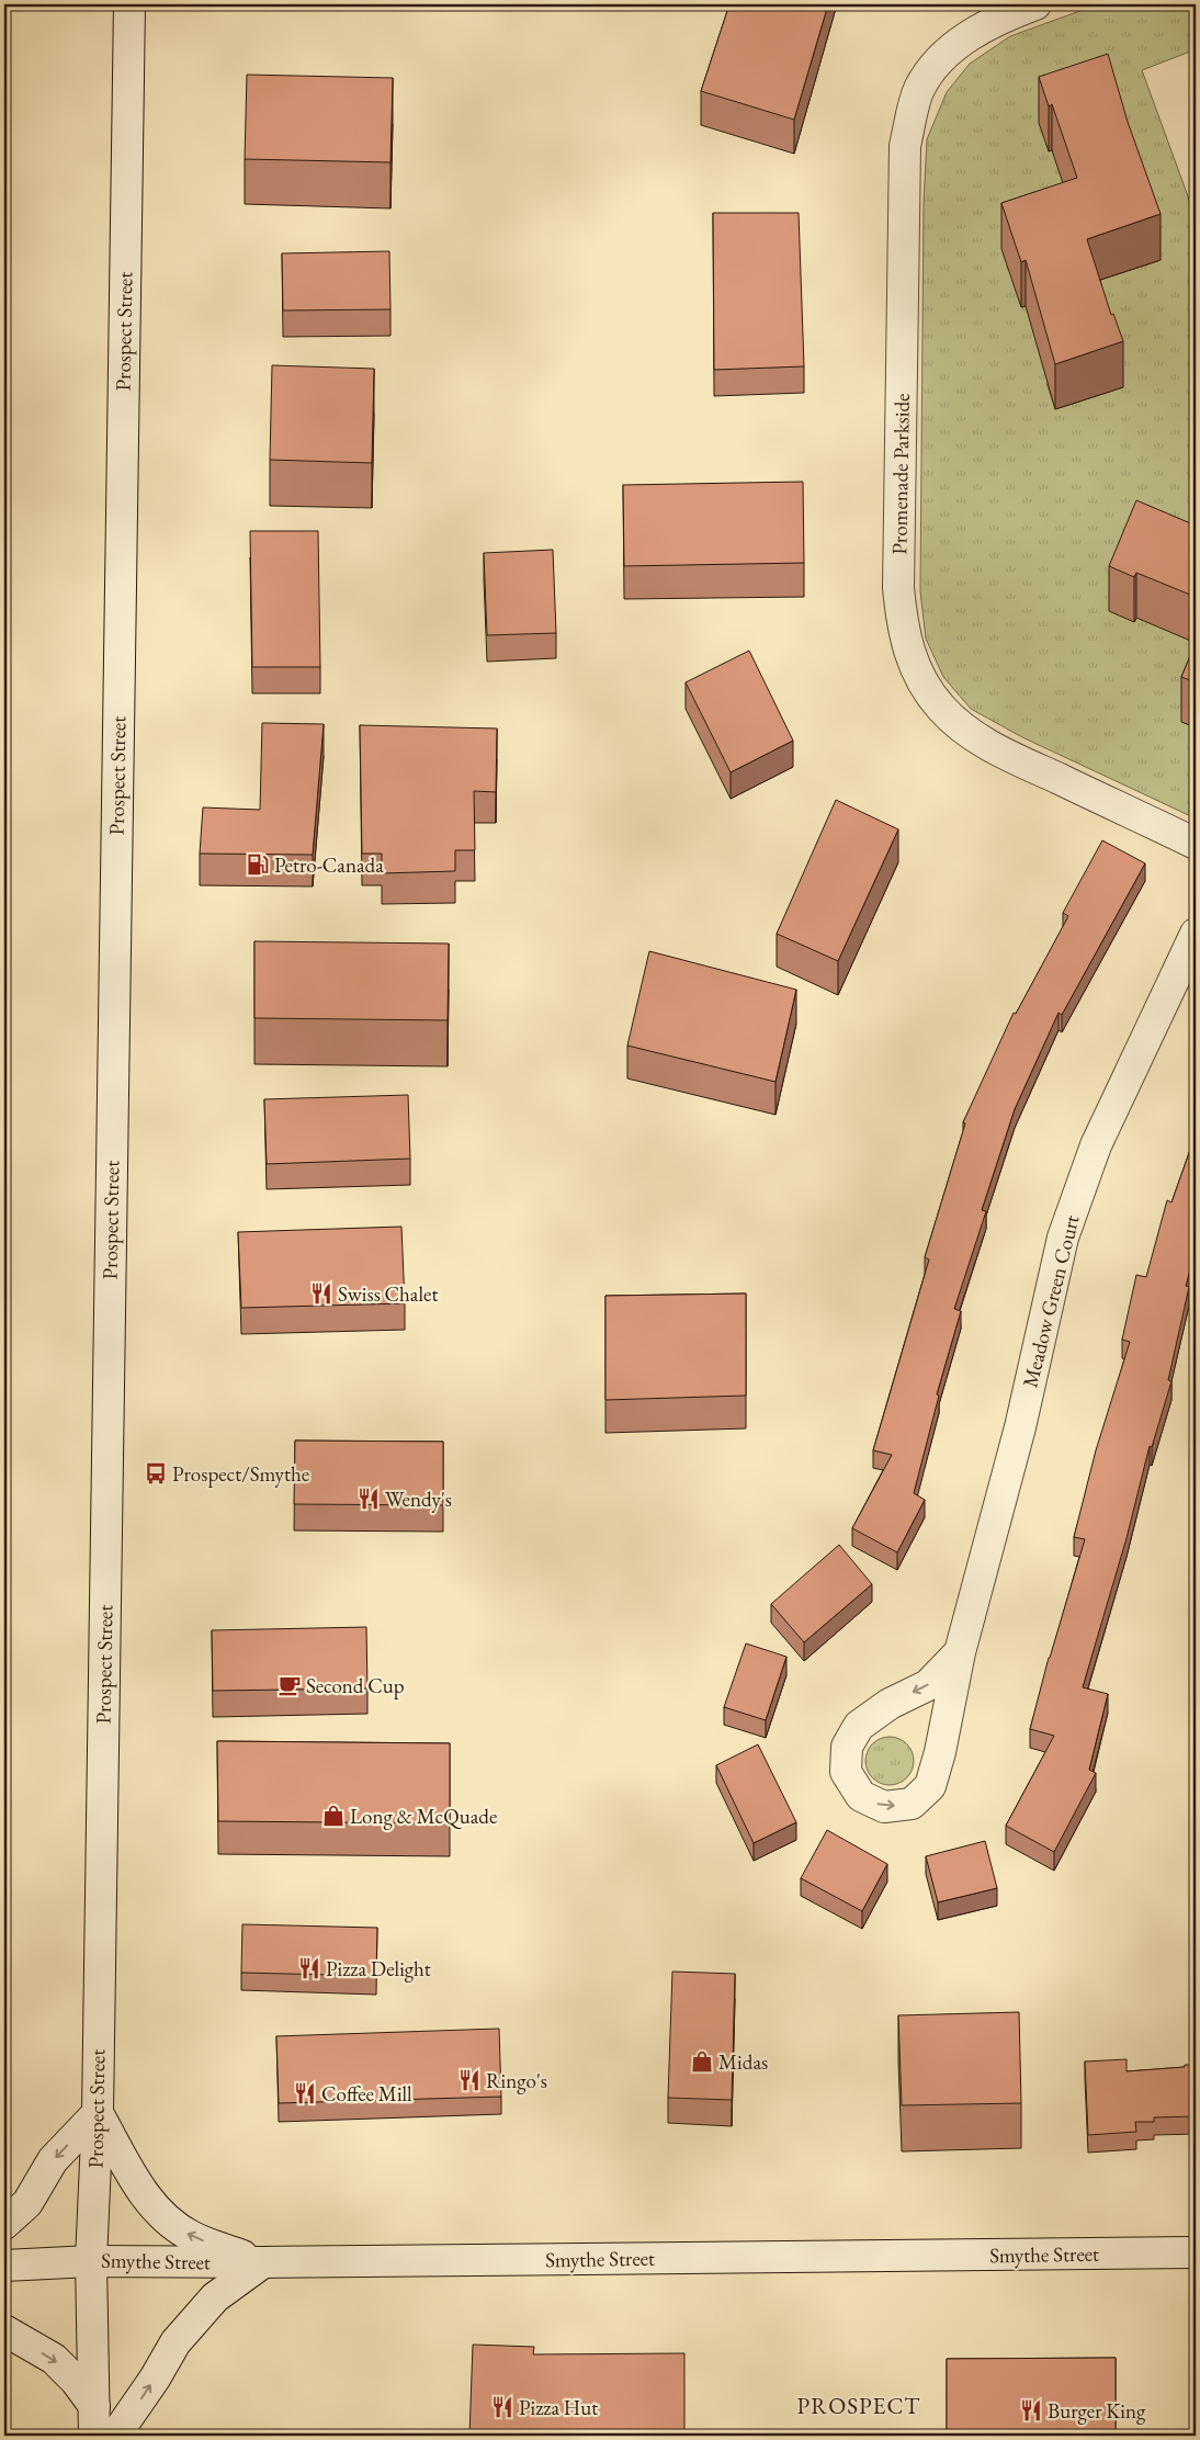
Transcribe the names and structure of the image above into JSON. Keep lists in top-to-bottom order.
{
  "streets": {
    "main road": [
      "Prospect Street",
      "Promenade Parkside",
      "Meadow Green Court",
      "Smythe Street"
    ]
  },
  "crossings": [
    ["Prospect Street", "Smythe Street"]
  ],
  "districts": ["PROSPECT"],
  "places": {
    "fuel station": ["Petro-Canada"],
    "restaurant": [
      "Swiss Chalet",
      "Wendy's",
      "Pizza Delight",
      "Ringo's",
      "Coffee Mill",
      "Pizza Hut",
      "Burger King"
    ],
    "bus stop": ["Prospect/Smythe"],
    "cafe": ["Second Cup"],
    "shop": ["Long & McQuade", "Midas"]
  }
}
